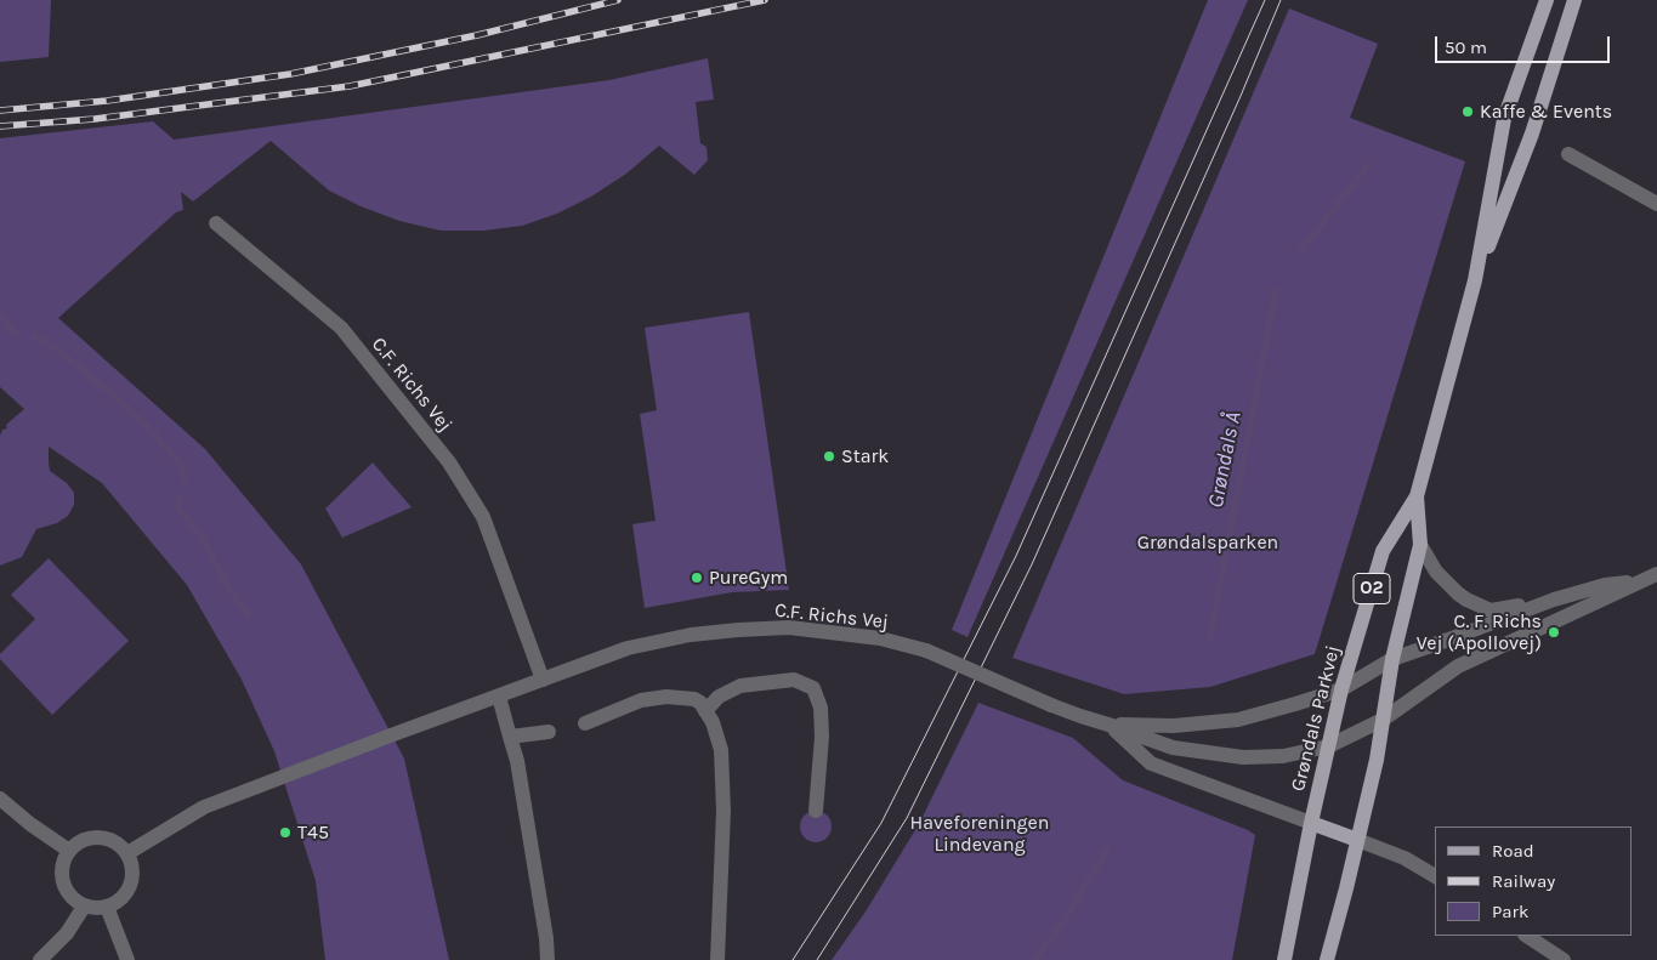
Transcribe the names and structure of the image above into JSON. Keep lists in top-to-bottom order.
{
  "streets": {
    "main road": ["O2", "Grøndals Parkvej"],
    "street": ["C.F. Richs Vej"]
  },
  "crossings": [
    ["C.F. Richs Vej", "Grøndals Parkvej"]
  ],
  "water": ["Grøndals Å"],
  "parks": ["Grøndalsparken", "Haveforeningen Lindevang"],
  "places": [
    "Kaffe & Events",
    "Stark",
    "PureGym",
    "C. F. Richs Vej (Apollovej)",
    "T45"
  ],
  "legend": ["Road", "Railway", "Park"],
  "scale_bar": "50 m"
}
